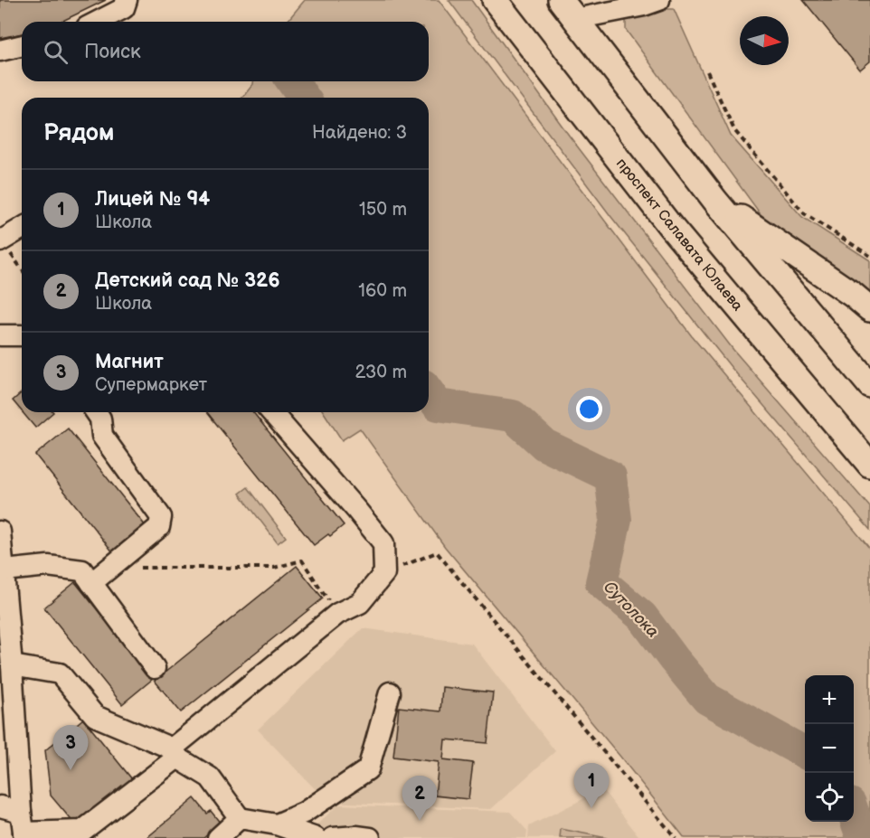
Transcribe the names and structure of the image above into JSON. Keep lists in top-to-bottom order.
{
  "streets": {
    "main road": ["проспект Салавата Юлаева"]
  },
  "water": ["Сутолока"],
  "north": "right",
  "page": {
    "search": "Поиск",
    "heading": ["Рядом", "Найдено: 3"],
    "list": [
      {
        "mark": "1",
        "name": "Лицей № 94",
        "note": "Школа",
        "value": "150 m"
      },
      {
        "mark": "2",
        "name": "Детский сад № 326",
        "note": "Школа",
        "value": "160 m"
      },
      {
        "mark": "3",
        "name": "Магнит",
        "note": "Супермаркет",
        "value": "230 m"
      }
    ],
    "map_buttons": ["+", "−"],
    "pins": ["3", "1", "2"]
  }
}
